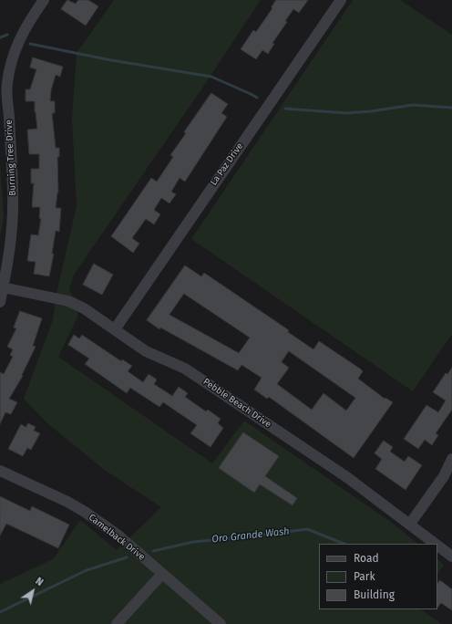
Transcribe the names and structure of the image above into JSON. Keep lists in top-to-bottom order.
{
  "streets": {
    "street": [
      "Burning Tree Drive",
      "La Paz Drive",
      "Pebble Beach Drive",
      "Camelback Drive"
    ]
  },
  "crossings": [
    ["Burning Tree Drive", "Pebble Beach Drive"],
    ["La Paz Drive", "Pebble Beach Drive"]
  ],
  "water": ["Oro Grande Wash"],
  "legend": ["Road", "Park", "Building"],
  "north": "top right"
}
